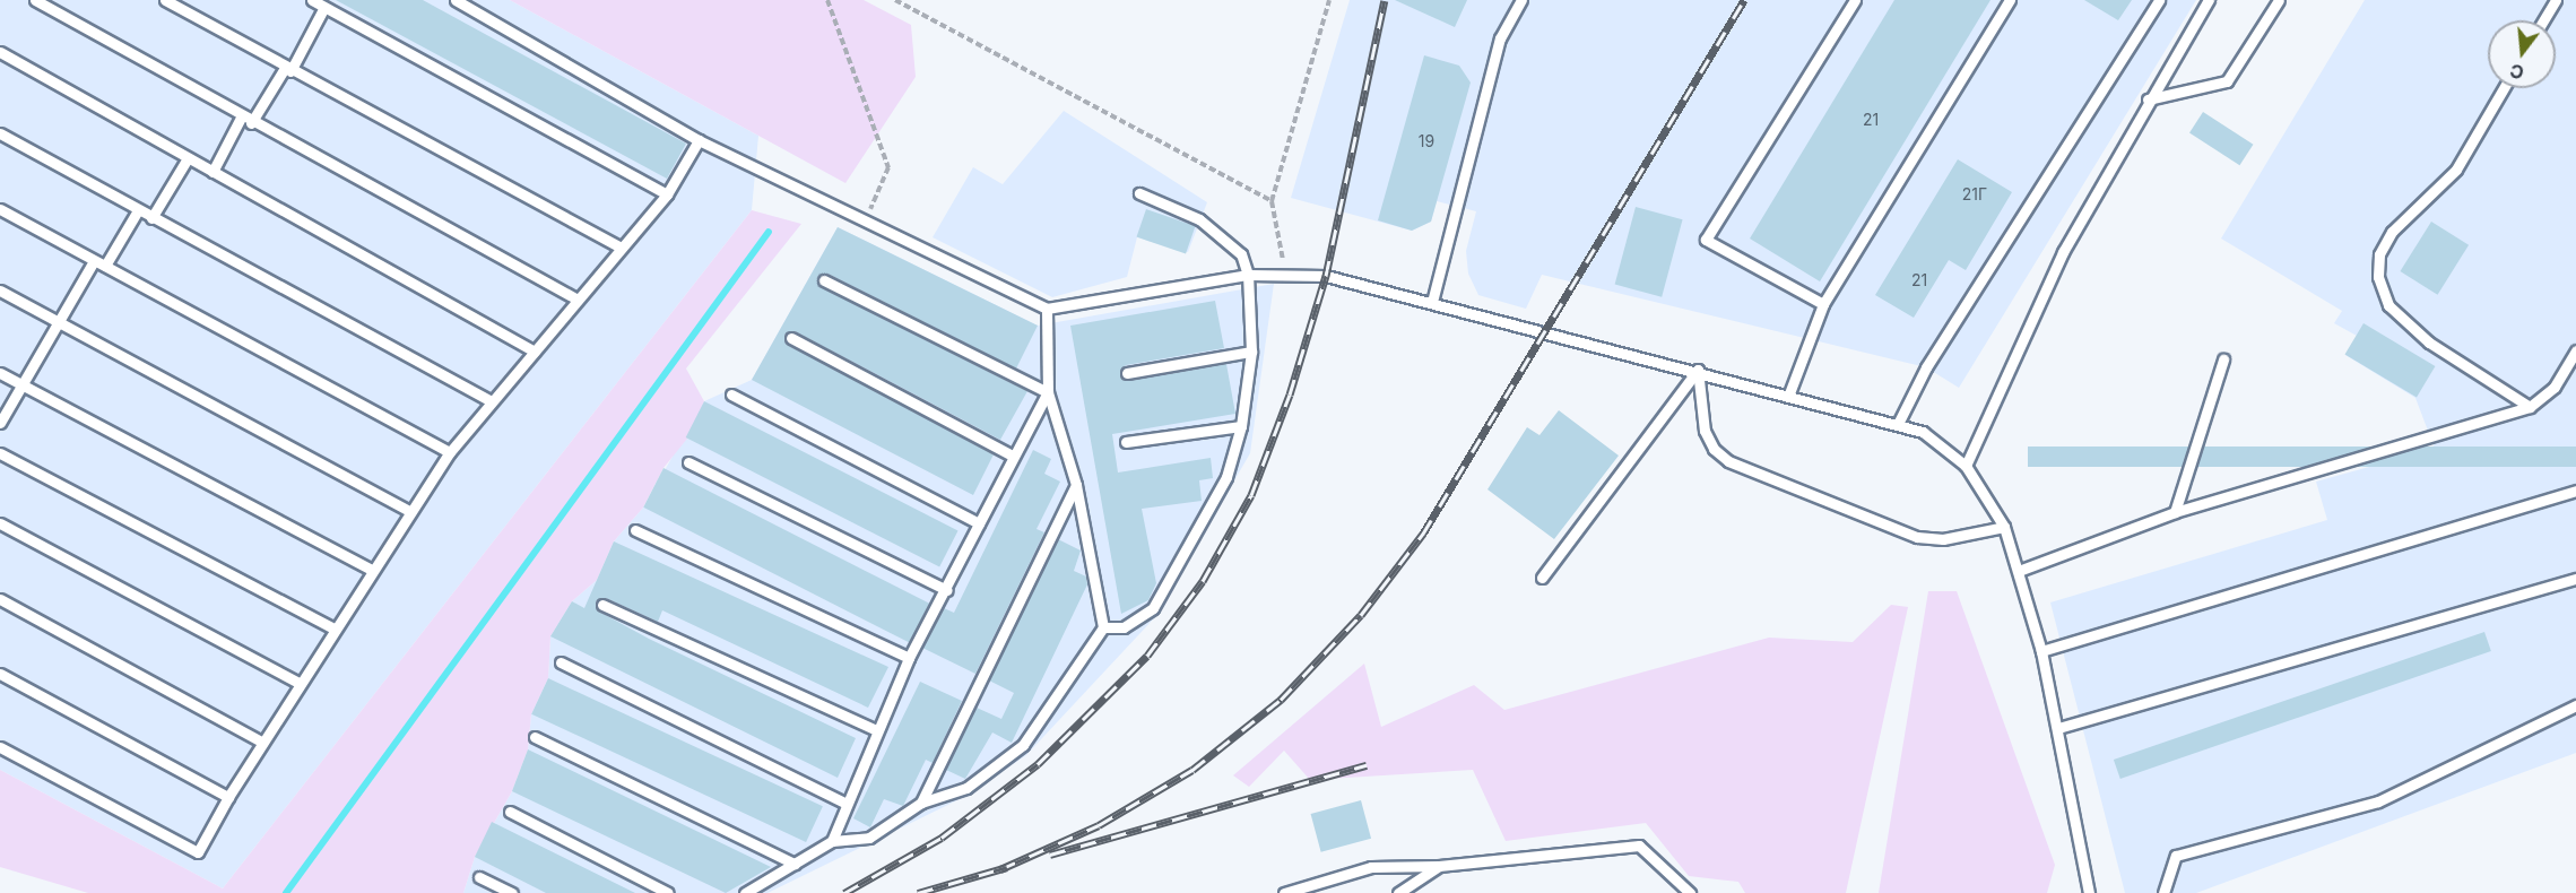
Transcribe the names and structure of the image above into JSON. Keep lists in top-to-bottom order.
{
  "house_numbers": [
    "21",
    "19",
    "21Г",
    "21"
  ],
  "north": "bottom"
}
